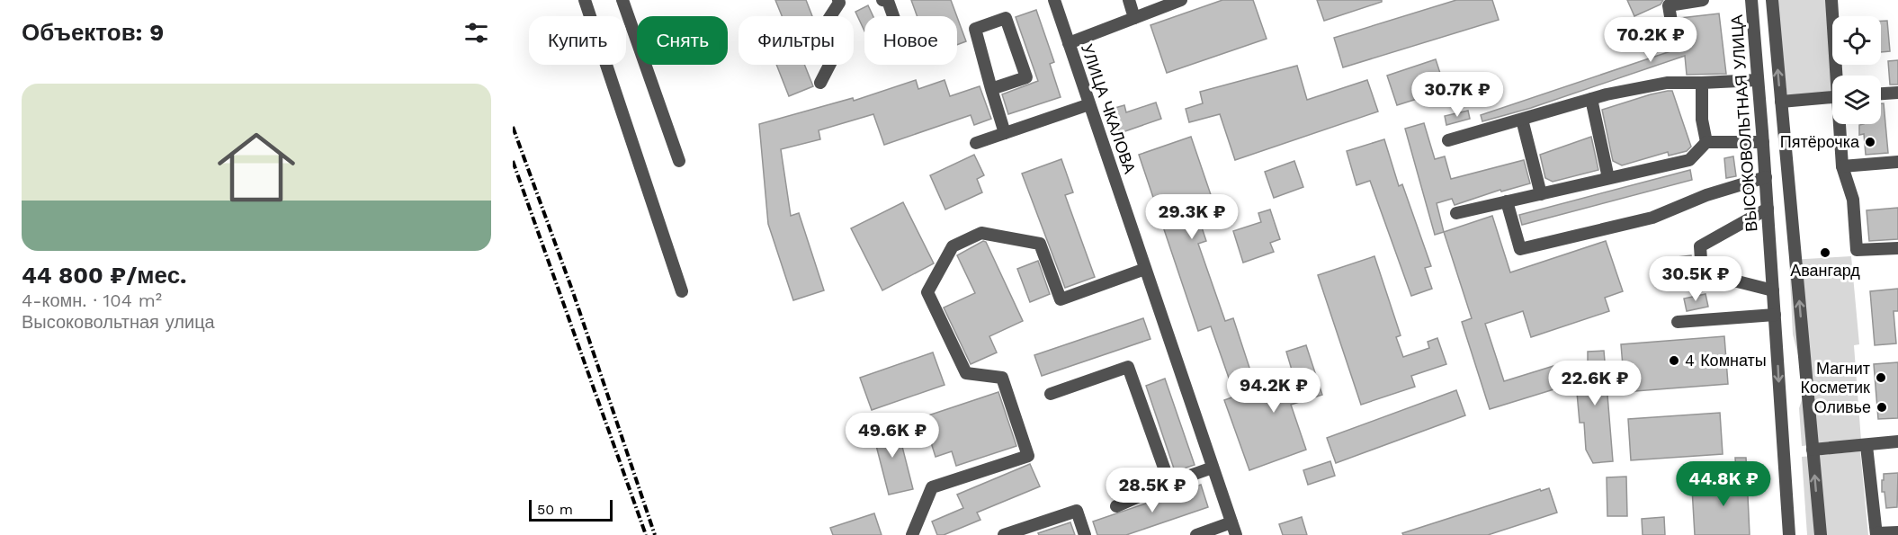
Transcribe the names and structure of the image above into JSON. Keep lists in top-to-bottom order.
{
  "streets": {
    "street": ["УЛИЦА ЧКАЛОВА", "ВЫСОКОВОЛЬТНАЯ УЛИЦА"]
  },
  "places": [
    "Пятёрочка",
    "Авангард",
    "4 Комнаты",
    "Магнит Косметик",
    "Оливье"
  ],
  "scale_bar": "50 m",
  "page": {
    "heading": "Объектов: 9",
    "chip": [
      "Купить",
      "Снять",
      "Фильтры",
      "Новое"
    ],
    "price": [
      "70.2K ₽",
      "30.7K ₽",
      "29.3K ₽",
      "30.5K ₽",
      "22.6K ₽",
      "94.2K ₽",
      "49.6K ₽",
      "44.8K ₽",
      "28.5K ₽"
    ],
    "list": [
      {
        "name": "44 800 ₽/мес.",
        "note": "4-комн. · 104 m² · Высоковольтная улица"
      }
    ],
    "scale": "50 m"
  }
}
